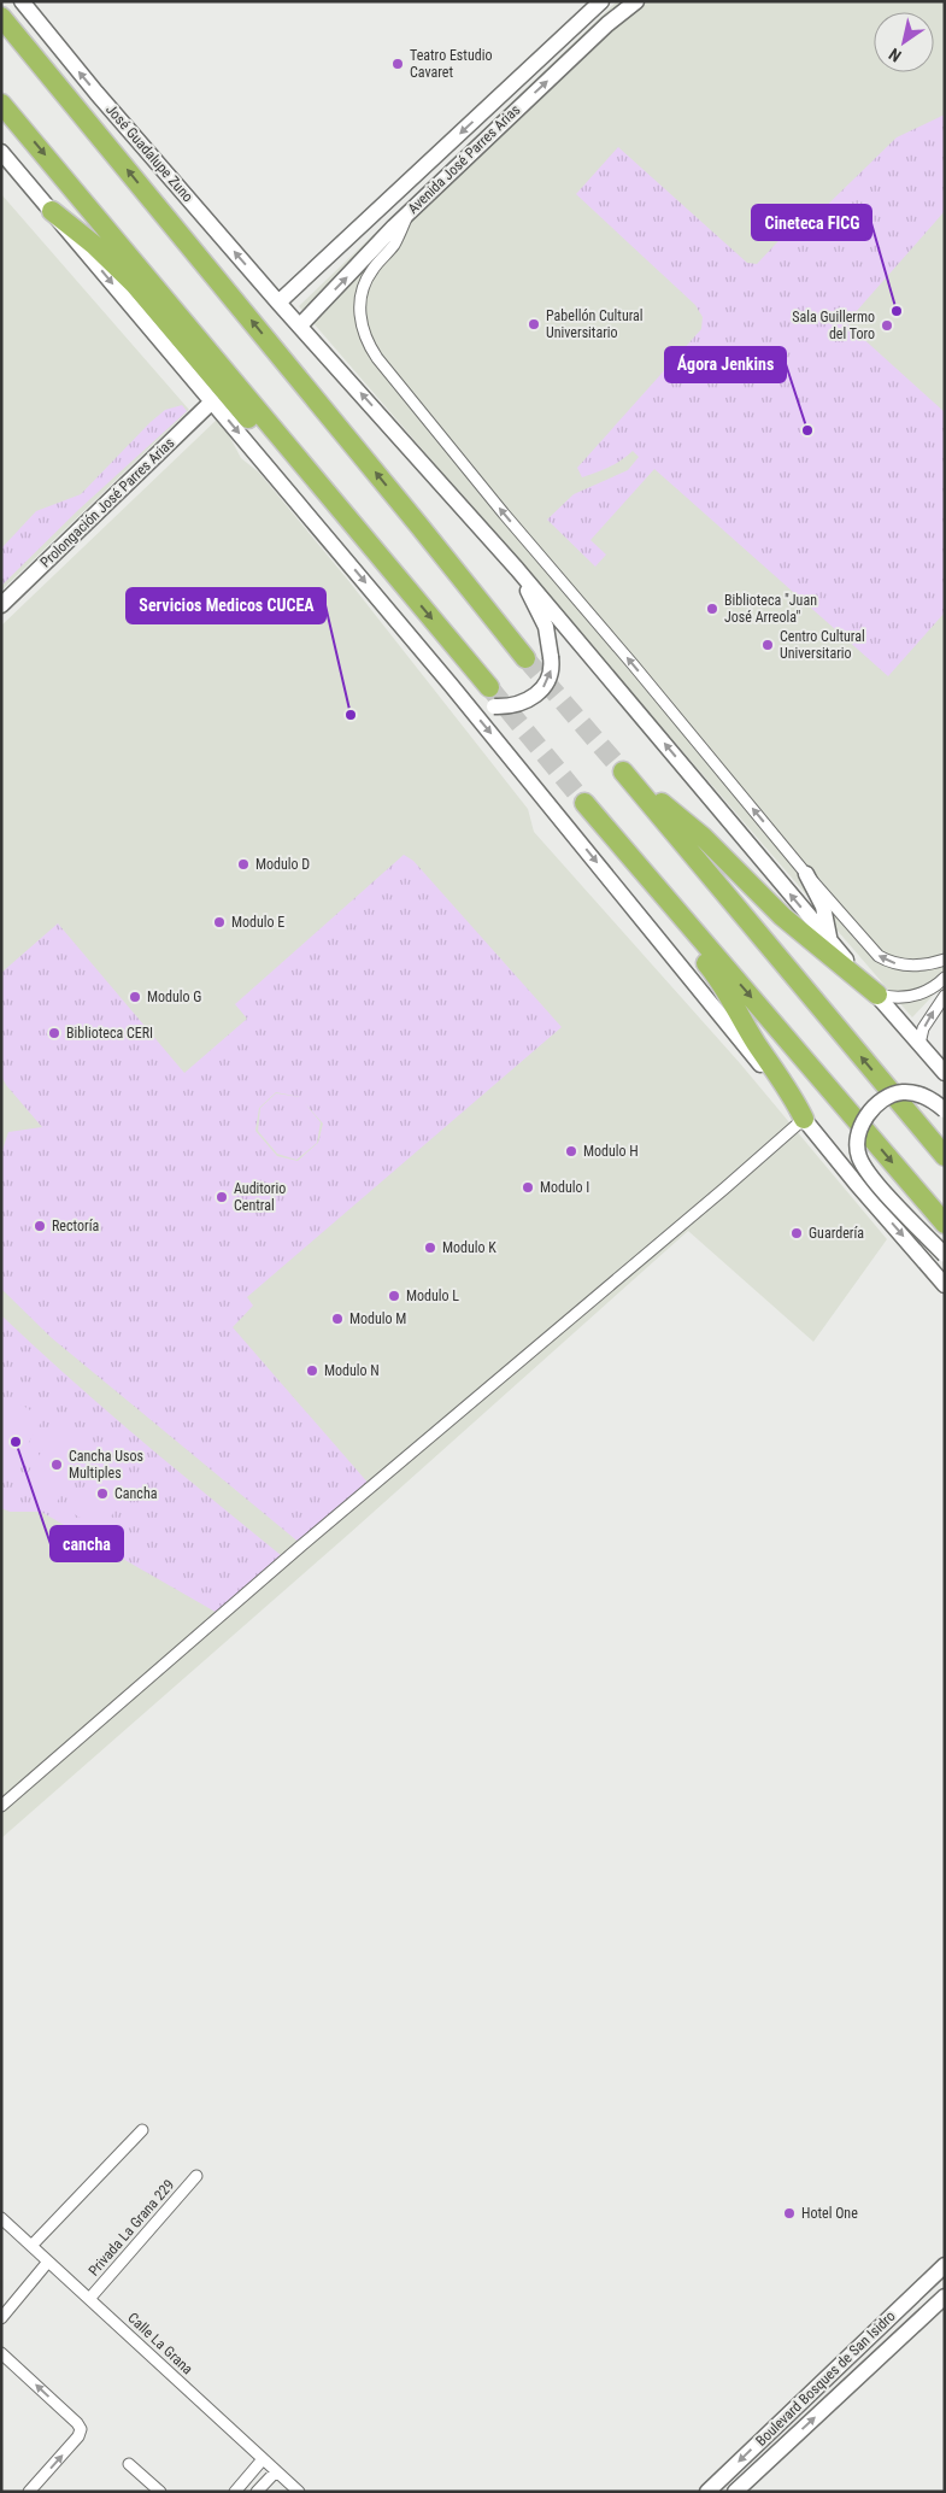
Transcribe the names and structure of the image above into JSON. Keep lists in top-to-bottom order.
{
  "streets": {
    "main road": [
      "José Guadalupe Zuno",
      "Avenida José Parres Arias",
      "Prolongación José Parres Arias",
      "Boulevard Bosques de San Isidro"
    ],
    "street": ["Privada La Grana 229", "Calle La Grana"]
  },
  "crossings": [
    ["José Guadalupe Zuno", "Avenida José Parres Arias"],
    ["Privada La Grana 229", "Calle La Grana"]
  ],
  "places": [
    "Teatro Estudio Cavaret",
    "Cineteca FICG",
    "Pabellón Cultural Universitario",
    "Sala Guillermo del Toro",
    "Ágora Jenkins",
    "Biblioteca \"Juan José Arreola\"",
    "Centro Cultural Universitario",
    "Servicios Medicos CUCEA",
    "Modulo D",
    "Modulo E",
    "Modulo G",
    "Biblioteca CERI",
    "Modulo H",
    "Modulo I",
    "Auditorio Central",
    "Rectoría",
    "Guardería",
    "Modulo K",
    "Modulo L",
    "Modulo M",
    "Modulo N",
    "cancha",
    "Cancha Usos Multiples",
    "Cancha",
    "Hotel One"
  ],
  "north": "bottom left"
}
